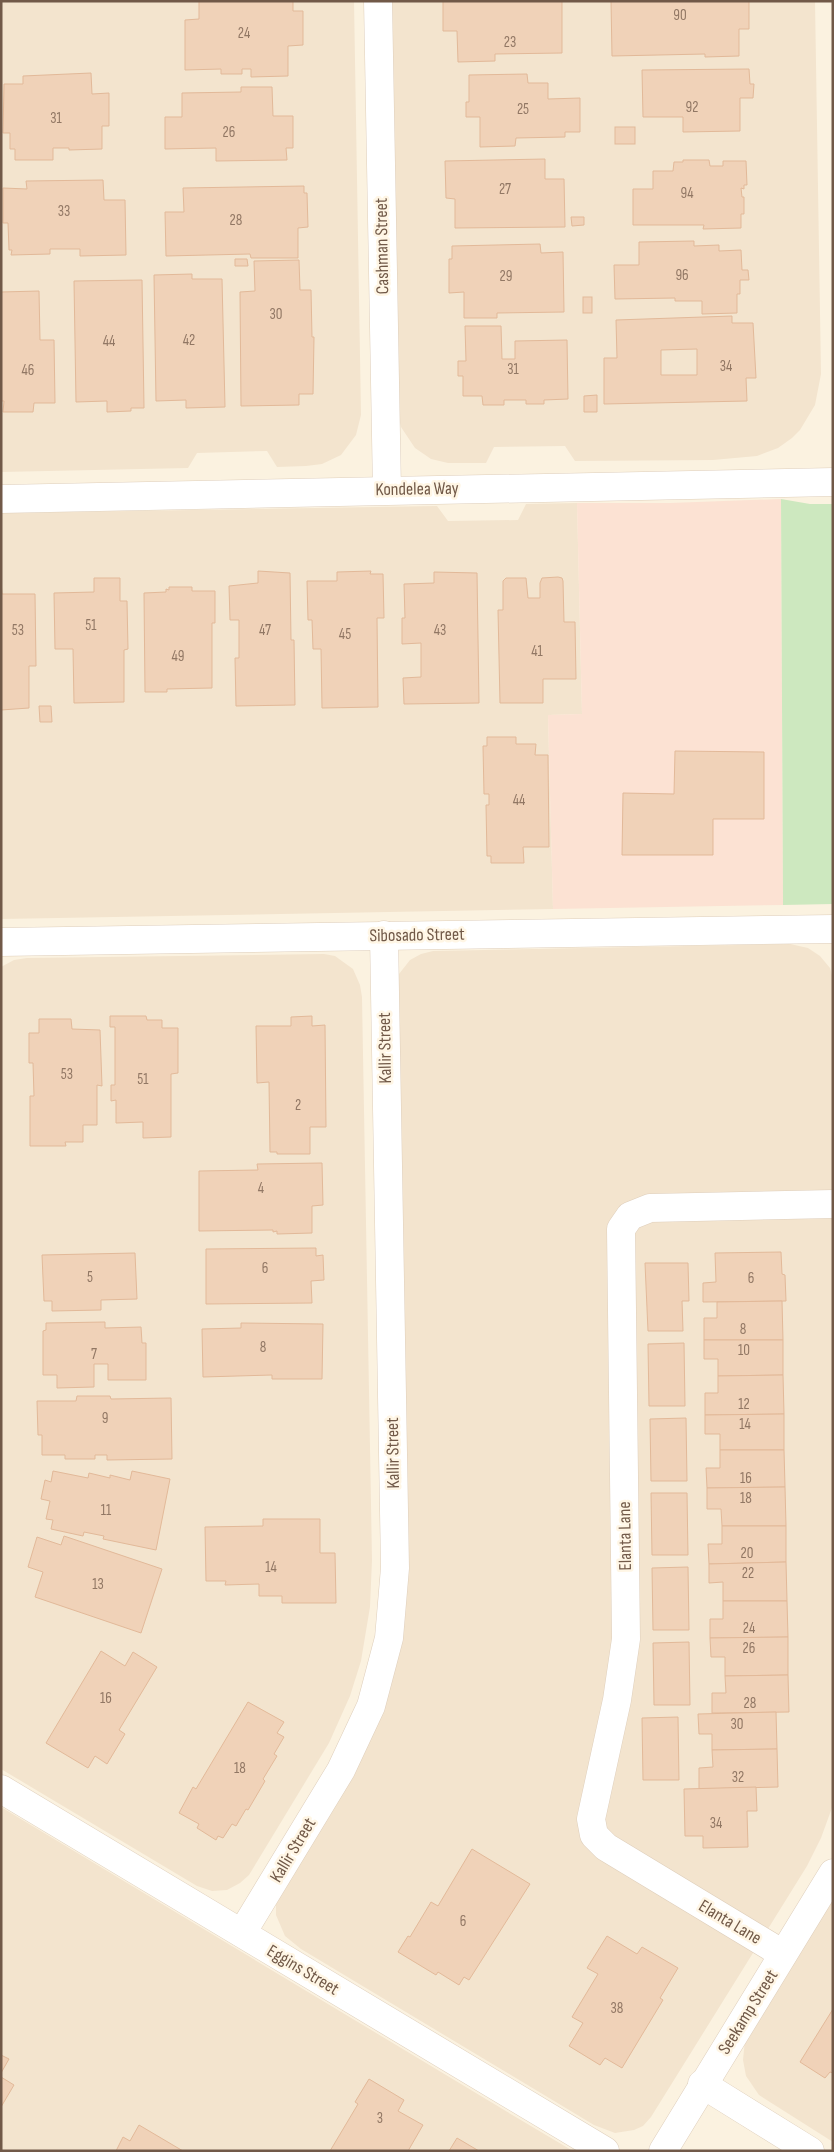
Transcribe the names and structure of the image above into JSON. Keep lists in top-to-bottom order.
{
  "streets": {
    "street": [
      "Cashman Street",
      "Kondelea Way",
      "Sibosado Street",
      "Kallir Street",
      "Elanta Lane",
      "Eggins Street",
      "Seekamp Street"
    ]
  },
  "crossings": [
    ["Cashman Street", "Kondelea Way"],
    ["Sibosado Street", "Kallir Street"],
    ["Kallir Street", "Eggins Street"],
    ["Elanta Lane", "Seekamp Street"]
  ],
  "house_numbers": [
    "90",
    "24",
    "23",
    "92",
    "25",
    "31",
    "26",
    "27",
    "94",
    "33",
    "28",
    "96",
    "29",
    "30",
    "42",
    "44",
    "34",
    "31",
    "46",
    "51",
    "53",
    "47",
    "43",
    "45",
    "41",
    "49",
    "44",
    "53",
    "51",
    "2",
    "4",
    "6",
    "5",
    "6",
    "8",
    "8",
    "10",
    "7",
    "12",
    "9",
    "14",
    "16",
    "18",
    "11",
    "20",
    "14",
    "22",
    "13",
    "24",
    "26",
    "16",
    "28",
    "30",
    "18",
    "32",
    "34",
    "6",
    "38",
    "3"
  ]
}
